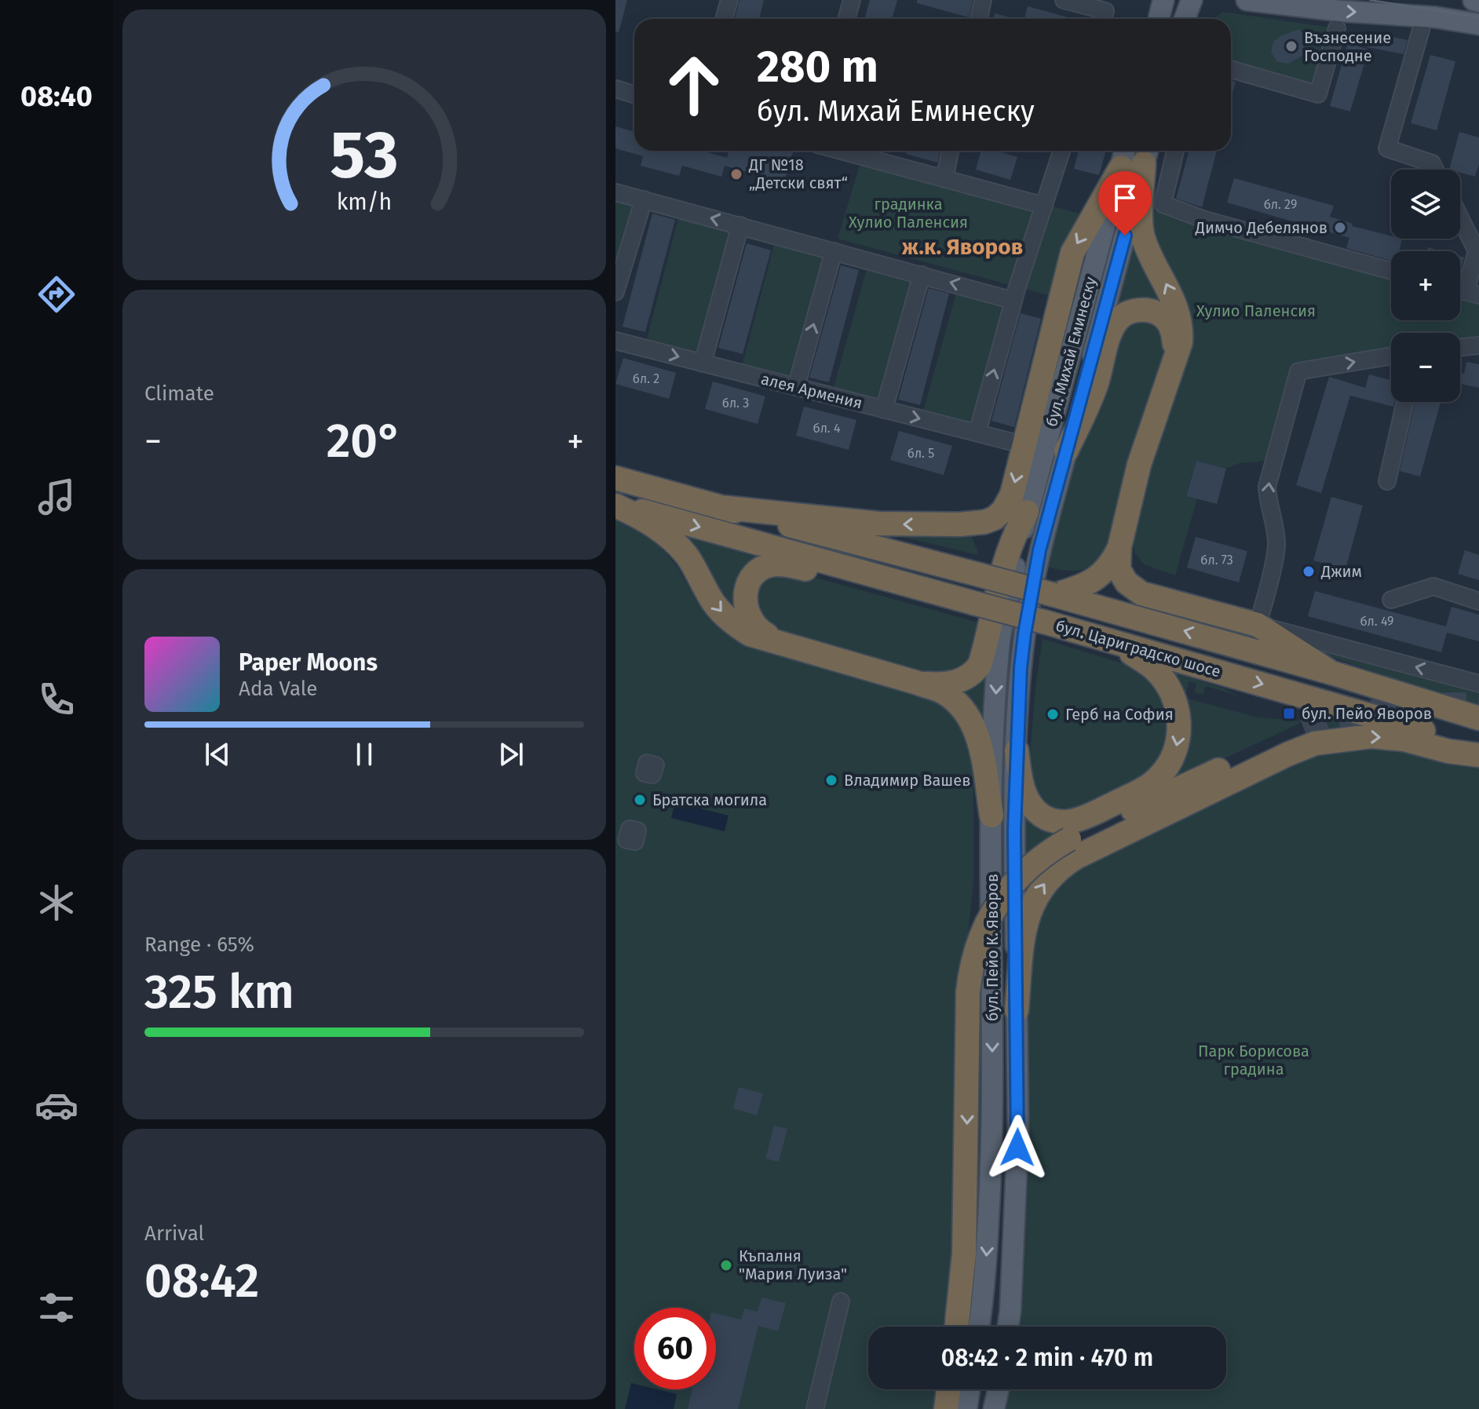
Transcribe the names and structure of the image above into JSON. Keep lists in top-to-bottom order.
{
  "streets": {
    "highway": ["бул. Цариградско шосе"],
    "main road": ["бул. Михай Еминеску", "бул. Пейо К. Яворов"],
    "street": ["алея Армения"]
  },
  "crossings": [
    ["бул. Михай Еминеску", "бул. Пейо К. Яворов"]
  ],
  "districts": ["ж.к. Яворов"],
  "parks": ["градинка Хулио Паленсия", "Хулио Паленсия", "Парк Борисова градина"],
  "places": {
    "other": [
      "Възнесение Господне",
      "ДГ №18 „Детски свят“",
      "Димчо Дебелянов",
      "Джим",
      "Герб на София",
      "Владимир Вашев",
      "Братска могила",
      "Къпалня \"Мария Луиза\""
    ],
    "transit": ["бул. Пейо Яворов"]
  },
  "house_numbers": [
    "бл. 29",
    "бл. 2",
    "бл. 3",
    "бл. 4",
    "бл. 5",
    "бл. 73",
    "бл. 49"
  ],
  "page": {
    "tabs": "08:40",
    "turn": ["280 m", "бул. Михай Еминеску"],
    "map_buttons": ["+", "−"],
    "tile": [
      "Climate",
      ["Range · 65%", "325 km"],
      ["Arrival", "08:42"]
    ],
    "heat": ["−", "20°", "+"],
    "song": ["Paper Moons", "Ada Vale"],
    "limit": "60",
    "trip": "08:42 · 2 min · 470 m",
    "gauge": ["53", "km/h"]
  }
}
